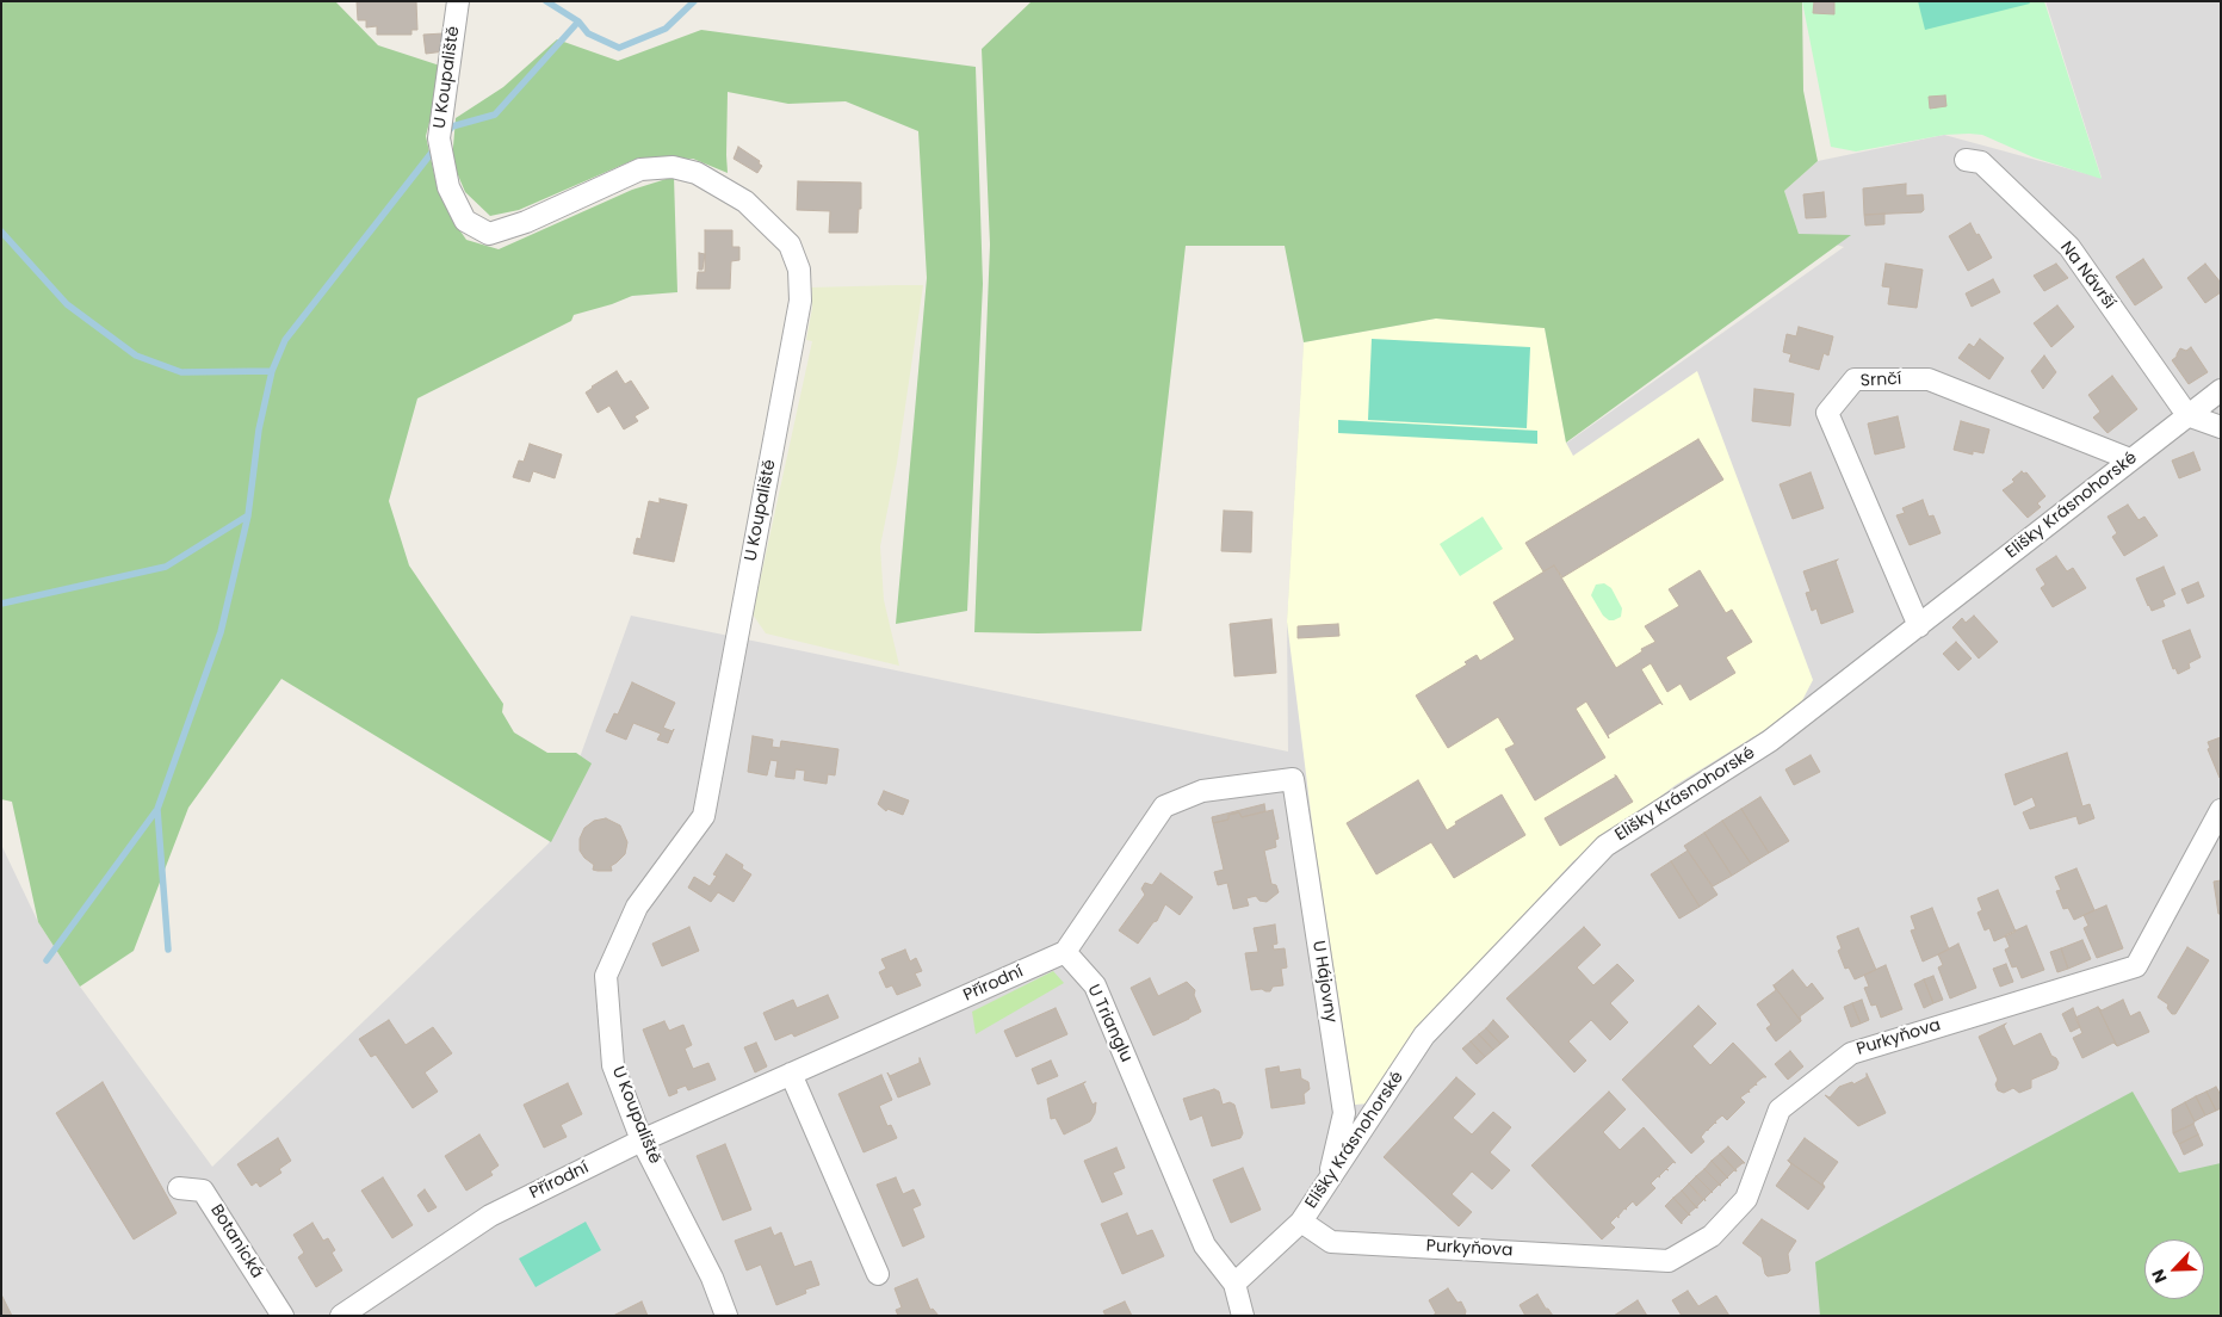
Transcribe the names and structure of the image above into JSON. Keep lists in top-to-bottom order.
{
  "streets": {
    "street": [
      "U Koupaliště",
      "Na Návrší",
      "Srnčí",
      "Elišky Krásnohorské",
      "U Hájovny",
      "Přírodní",
      "U Trianglu",
      "Purkyňova",
      "Botanická"
    ]
  },
  "crossings": [
    ["U Koupaliště", "Přírodní"],
    ["Na Návrší", "Elišky Krásnohorské"],
    ["Srnčí", "Elišky Krásnohorské"],
    ["Elišky Krásnohorské", "U Hájovny"],
    ["Elišky Krásnohorské", "U Trianglu"],
    ["Elišky Krásnohorské", "Purkyňova"],
    ["U Hájovny", "Přírodní"],
    ["U Hájovny", "U Trianglu"],
    ["Přírodní", "U Trianglu"]
  ],
  "north": "bottom left"
}
